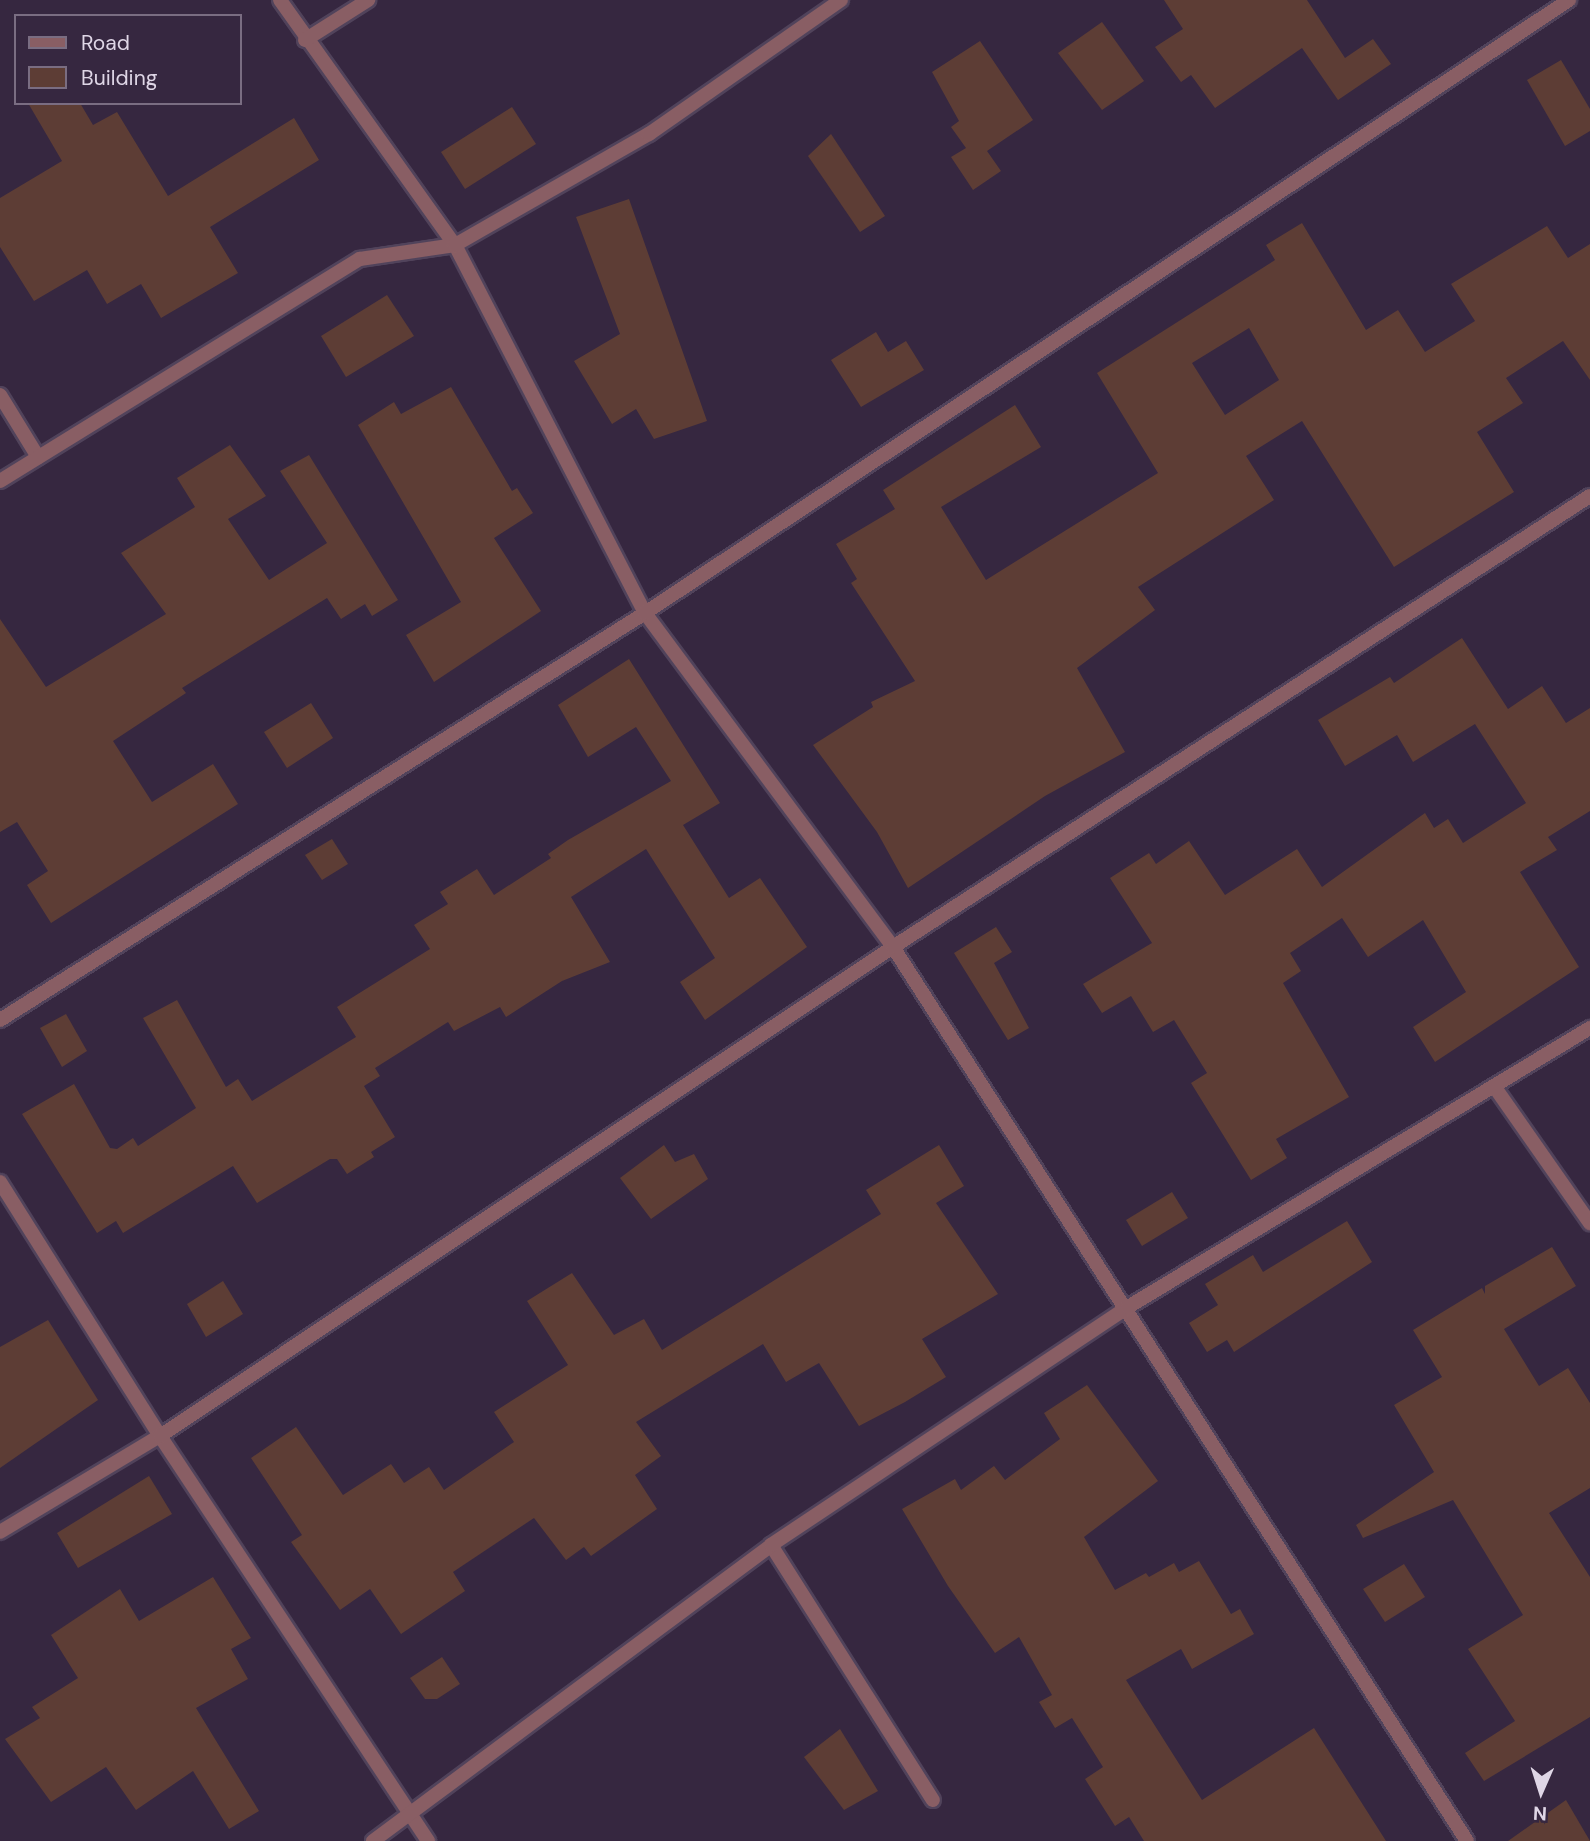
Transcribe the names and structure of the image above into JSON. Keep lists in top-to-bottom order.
{
  "legend": ["Road", "Building"],
  "north": "bottom"
}
